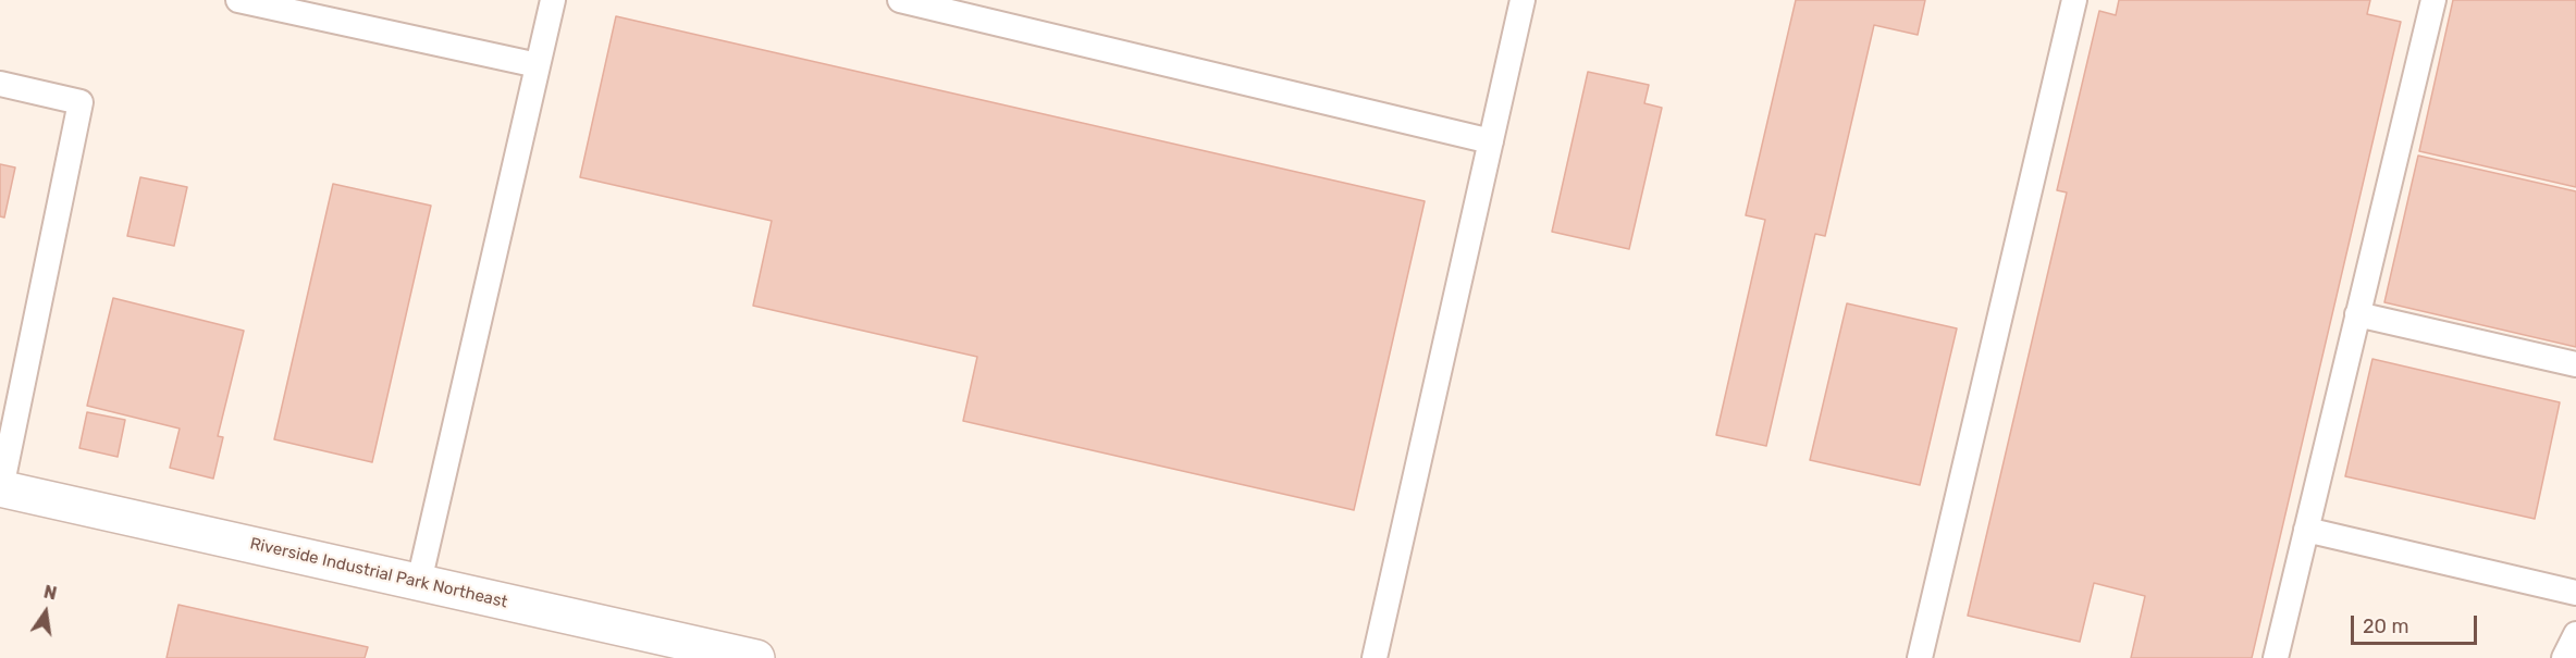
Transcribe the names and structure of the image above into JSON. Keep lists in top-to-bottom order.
{
  "streets": {
    "street": ["Riverside Industrial Park Northeast"]
  },
  "scale_bar": "20 m",
  "north": "top"
}
